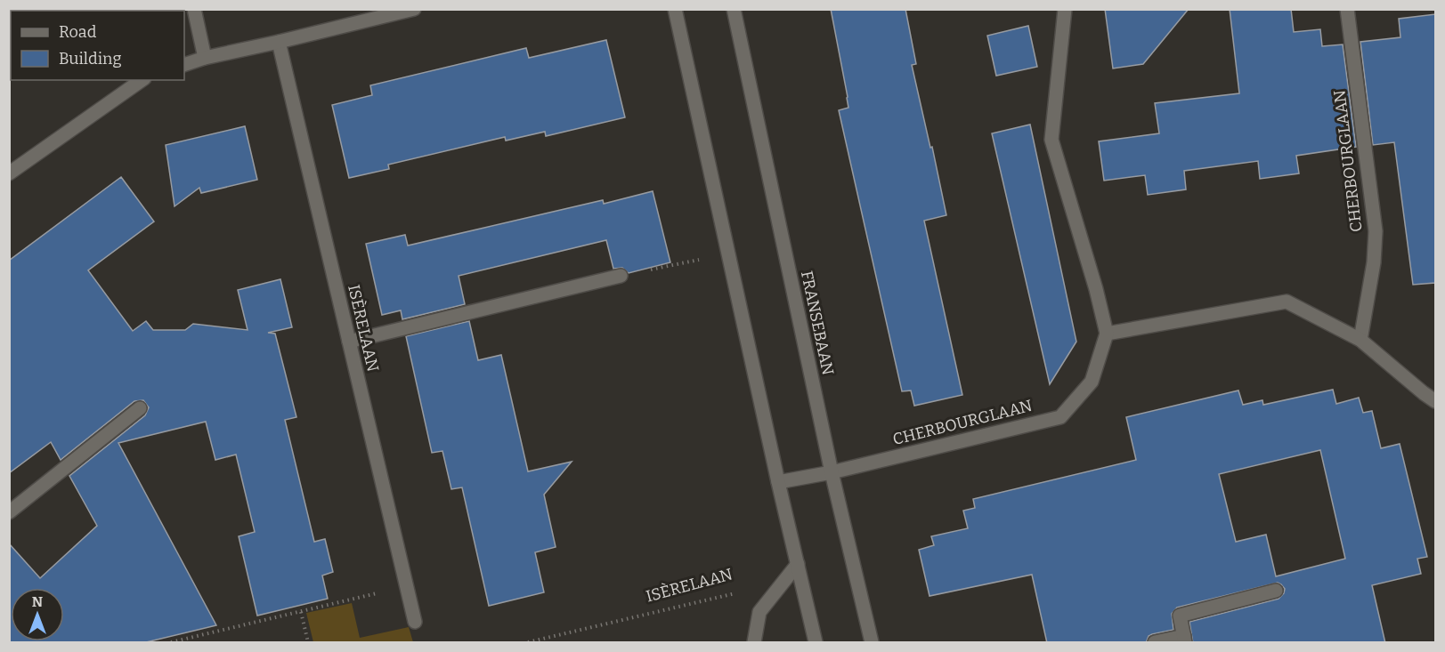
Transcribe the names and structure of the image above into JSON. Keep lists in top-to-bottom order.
{
  "streets": {
    "street": ["CHERBOURGLAAN", "FRANSEBAAN", "ISÈRELAAN"]
  },
  "crossings": [
    ["CHERBOURGLAAN", "FRANSEBAAN"]
  ],
  "legend": ["Road", "Building"],
  "north": "top"
}
